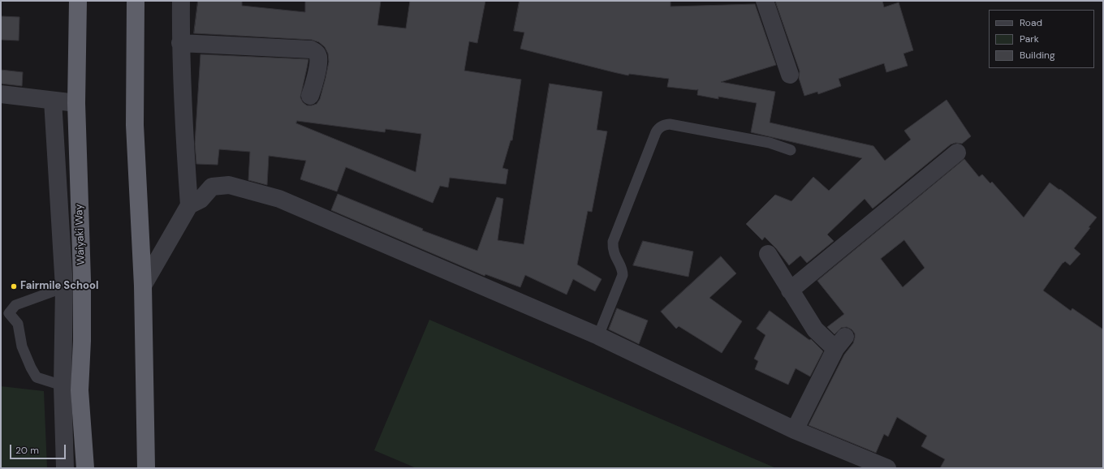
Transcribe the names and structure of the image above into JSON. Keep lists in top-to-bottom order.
{
  "streets": {
    "highway": ["Waiyaki Way"]
  },
  "places": ["Fairmile School"],
  "legend": ["Road", "Park", "Building"],
  "scale_bar": "20 m"
}
